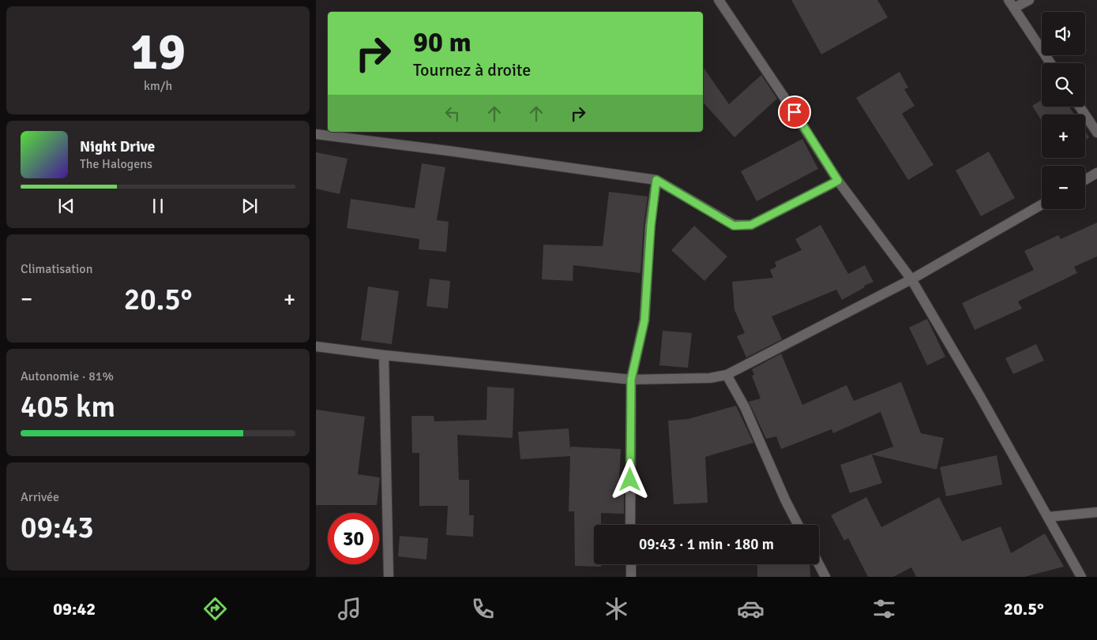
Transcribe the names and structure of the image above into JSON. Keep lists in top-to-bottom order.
{
  "page": {
    "tile": [
      ["19", "km/h"],
      "Climatisation",
      ["Autonomie · 81%", "405 km"],
      ["Arrivée", "09:43"]
    ],
    "map_buttons": ["+", "−"],
    "turn": ["90 m", "Tournez à droite"],
    "song": ["Night Drive", "The Halogens"],
    "heat": ["−", "20.5°", "+"],
    "limit": "30",
    "trip": "09:43 · 1 min · 180 m",
    "tabs": ["09:42", "20.5°"]
  }
}
